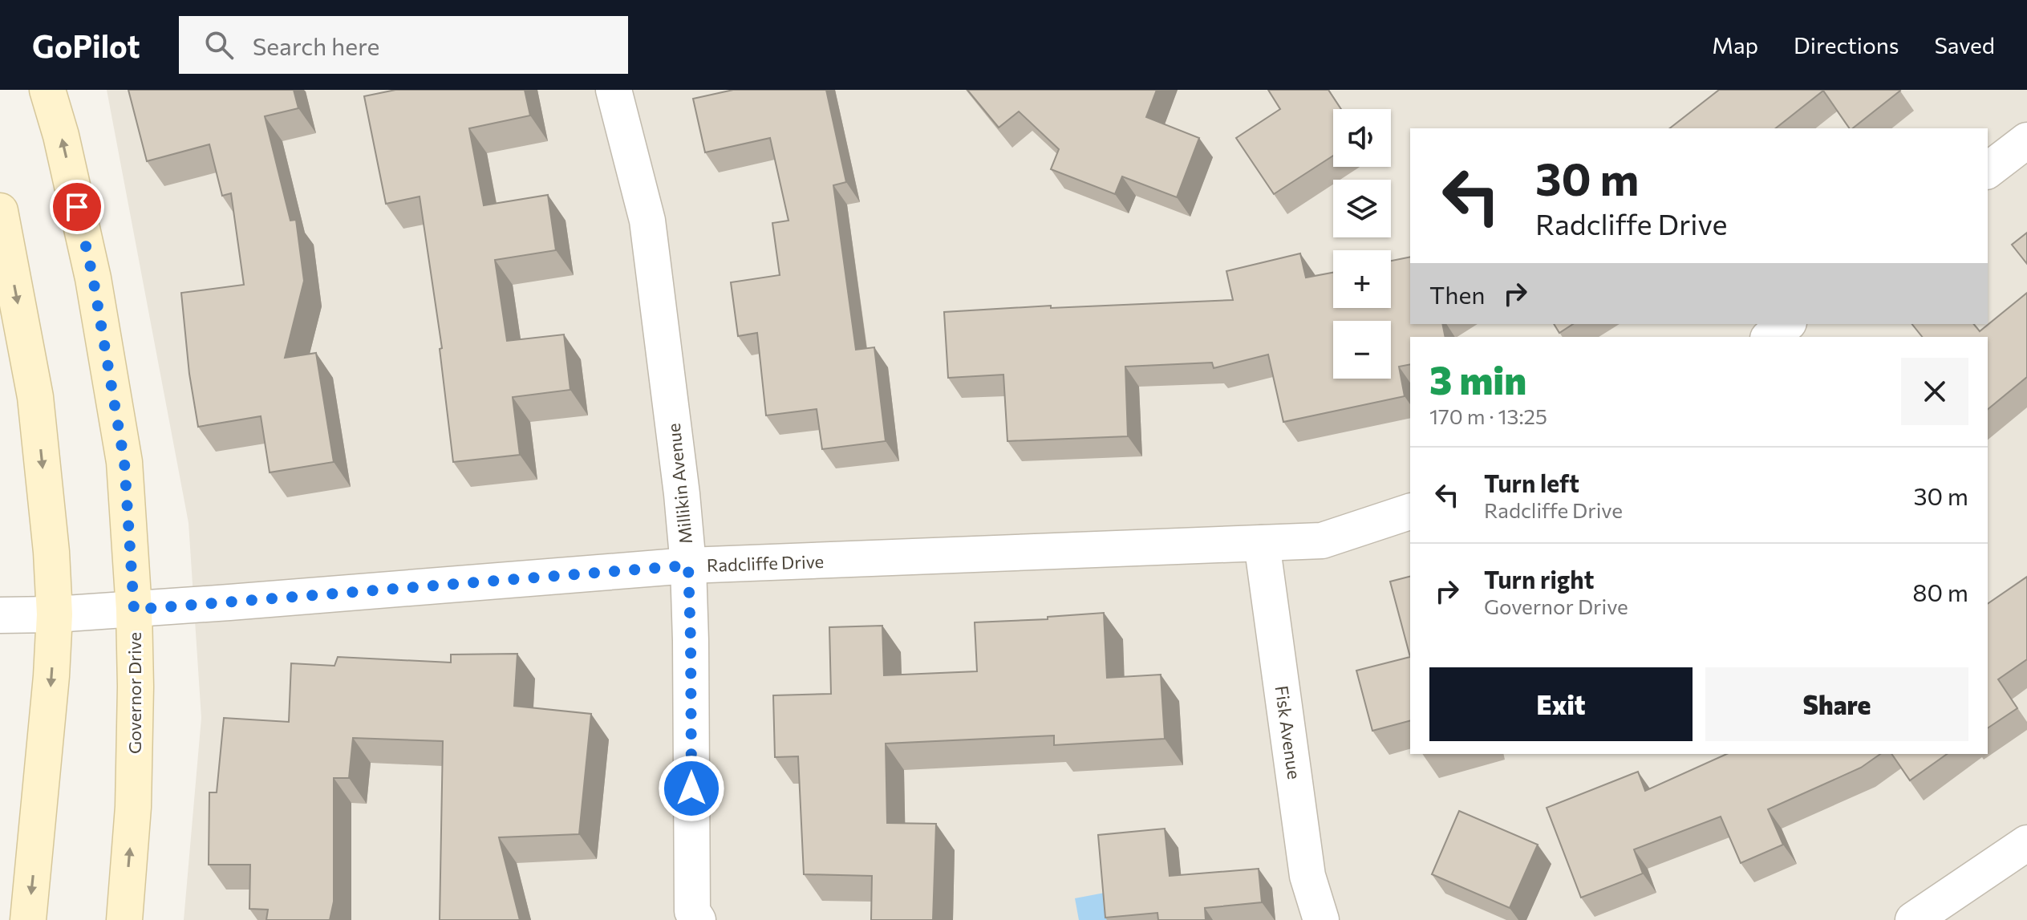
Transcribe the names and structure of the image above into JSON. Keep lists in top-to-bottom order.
{
  "streets": {
    "main road": ["Governor Drive"],
    "street": ["Millikin Avenue", "Radcliffe Drive", "Fisk Avenue"]
  },
  "crossings": [
    ["Millikin Avenue", "Radcliffe Drive"],
    ["Radcliffe Drive", "Governor Drive"],
    ["Radcliffe Drive", "Fisk Avenue"]
  ],
  "page": {
    "header": "GoPilot",
    "search": "Search here",
    "nav": ["Map", "Directions", "Saved"],
    "map_buttons": ["+", "−"],
    "turn": ["30 m", "Radcliffe Drive"],
    "then": "Then",
    "heading": ["3 min", "170 m · 13:25"],
    "list": [
      {
        "name": "Turn left",
        "note": "Radcliffe Drive",
        "value": "30 m"
      },
      {
        "name": "Turn right",
        "note": "Governor Drive",
        "value": "80 m"
      }
    ],
    "buttons": ["Exit", "Share"]
  }
}
